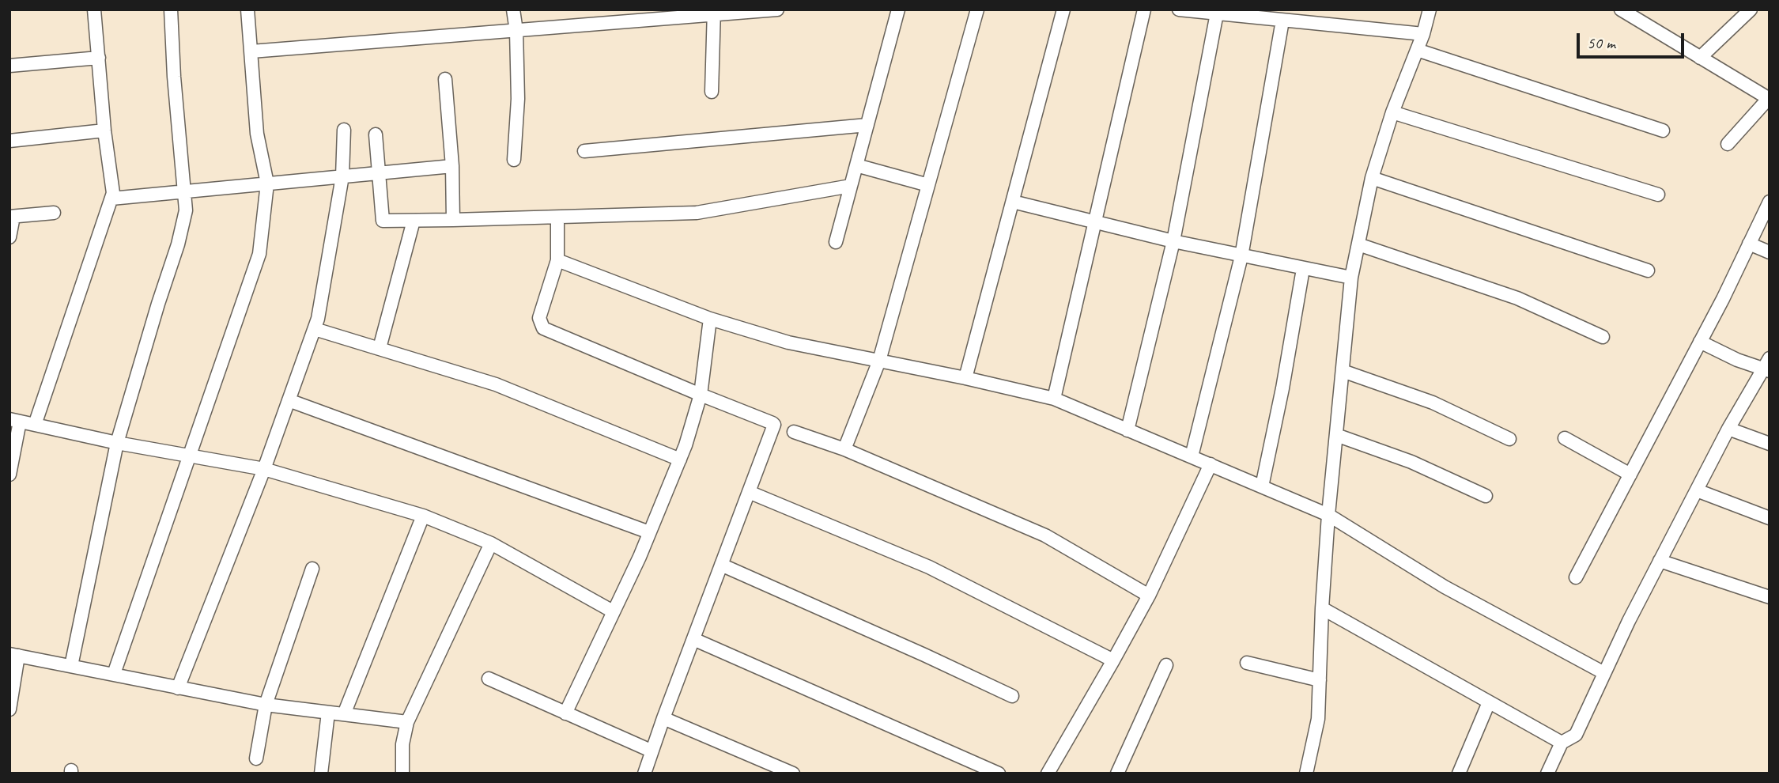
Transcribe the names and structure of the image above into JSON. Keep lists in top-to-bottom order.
{
  "scale_bar": "50 m"
}
